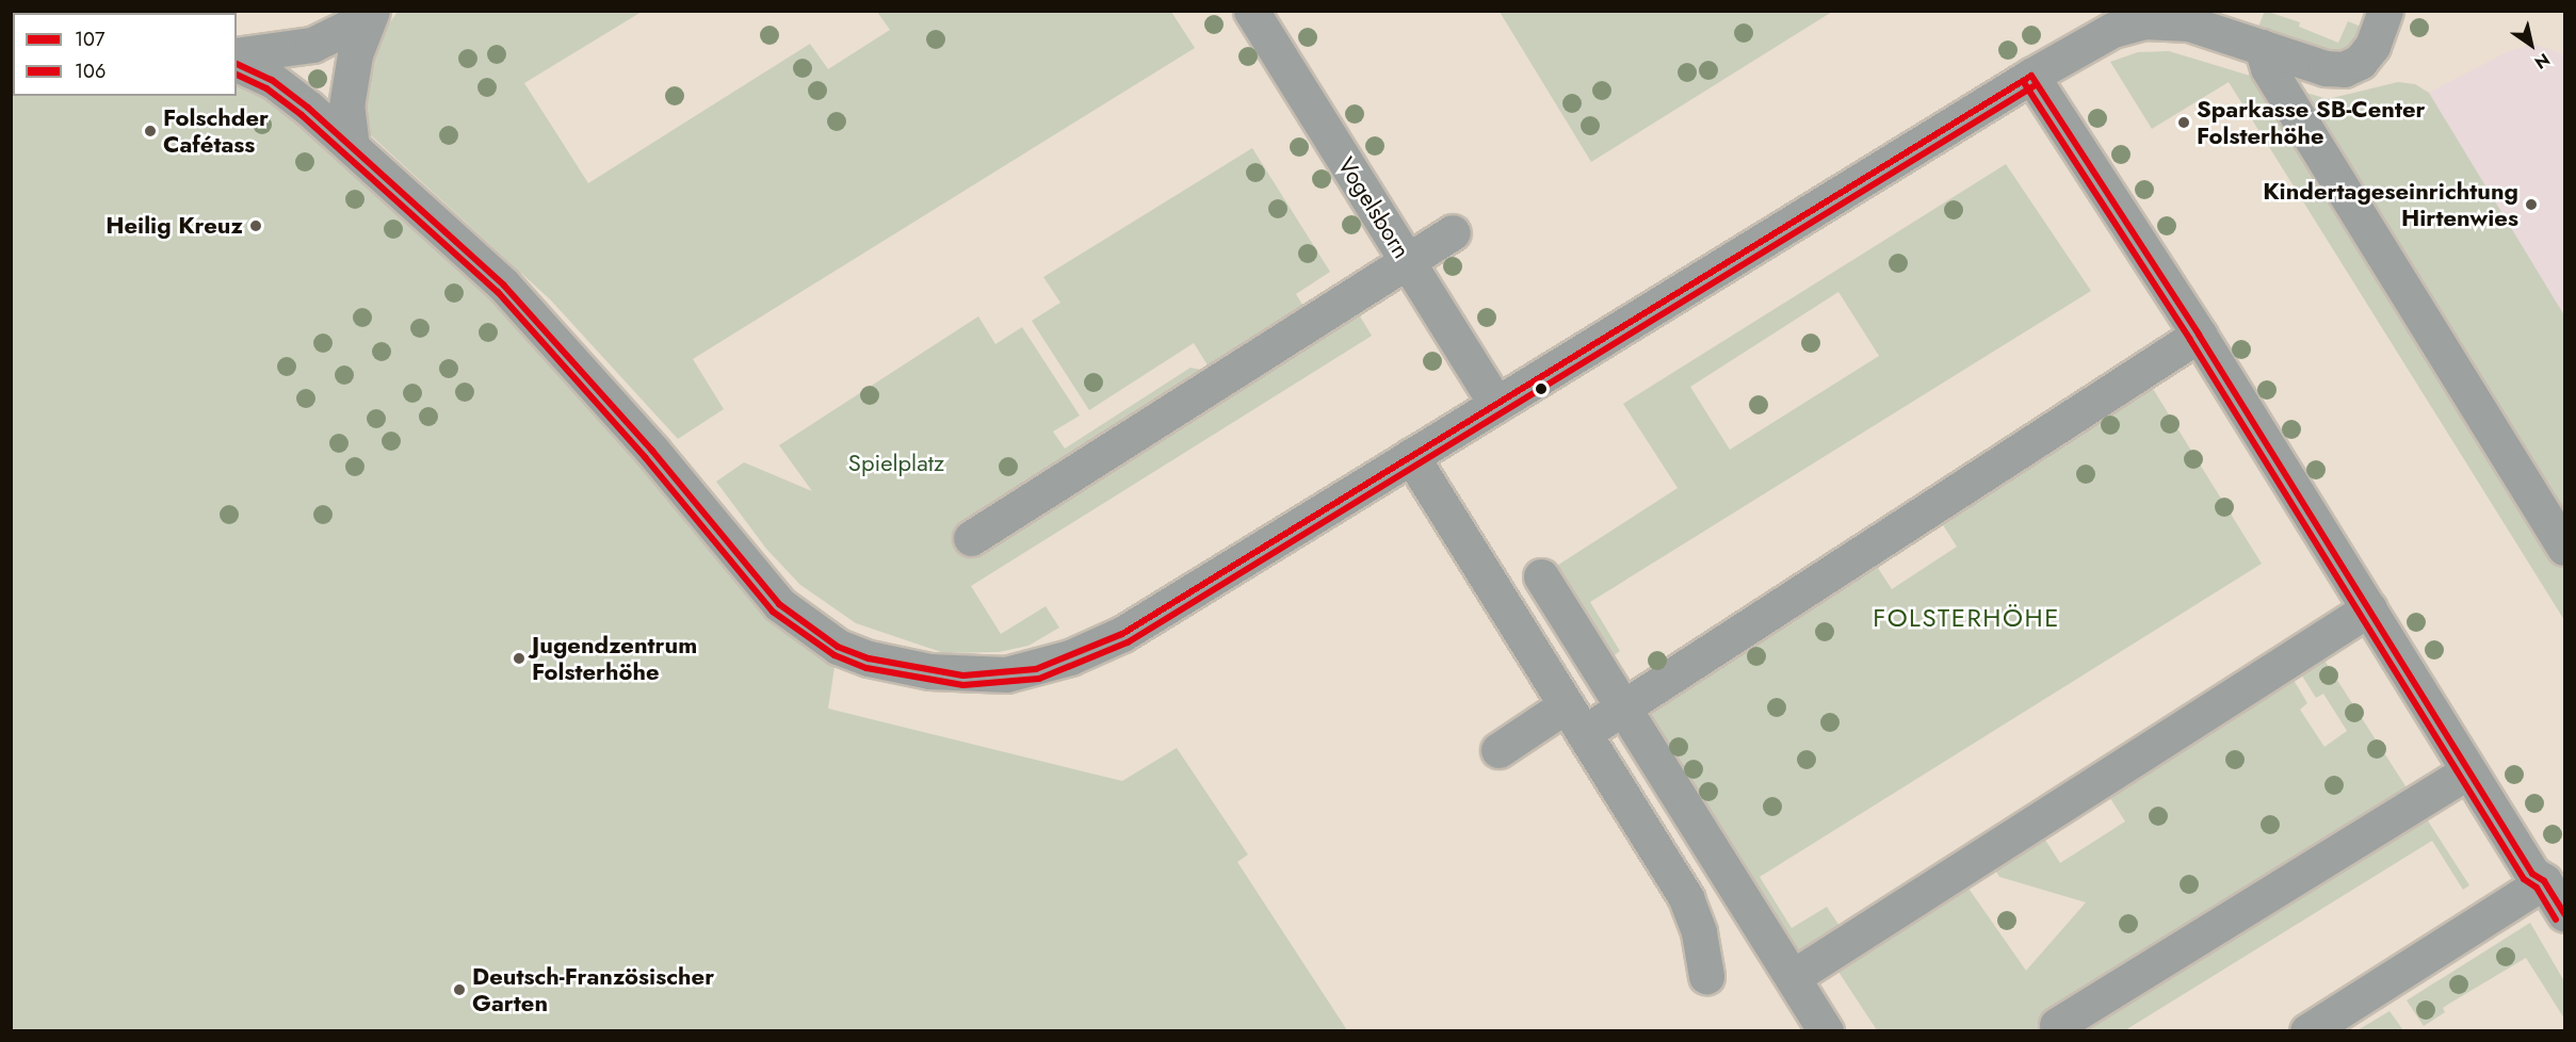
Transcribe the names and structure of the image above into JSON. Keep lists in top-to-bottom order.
{
  "streets": {
    "street": ["Vogelsborn"]
  },
  "districts": ["FOLSTERHÖHE"],
  "parks": ["Spielplatz"],
  "places": [
    "Sparkasse SB-Center Folsterhöhe",
    "Folschder Cafétass",
    "Kindertageseinrichtung Hirtenwies",
    "Heilig Kreuz",
    "Jugendzentrum Folsterhöhe",
    "Deutsch-Französischer Garten"
  ],
  "lines": ["transit line 107", "transit line 106"],
  "legend": ["107", "106"],
  "north": "bottom right"
}
